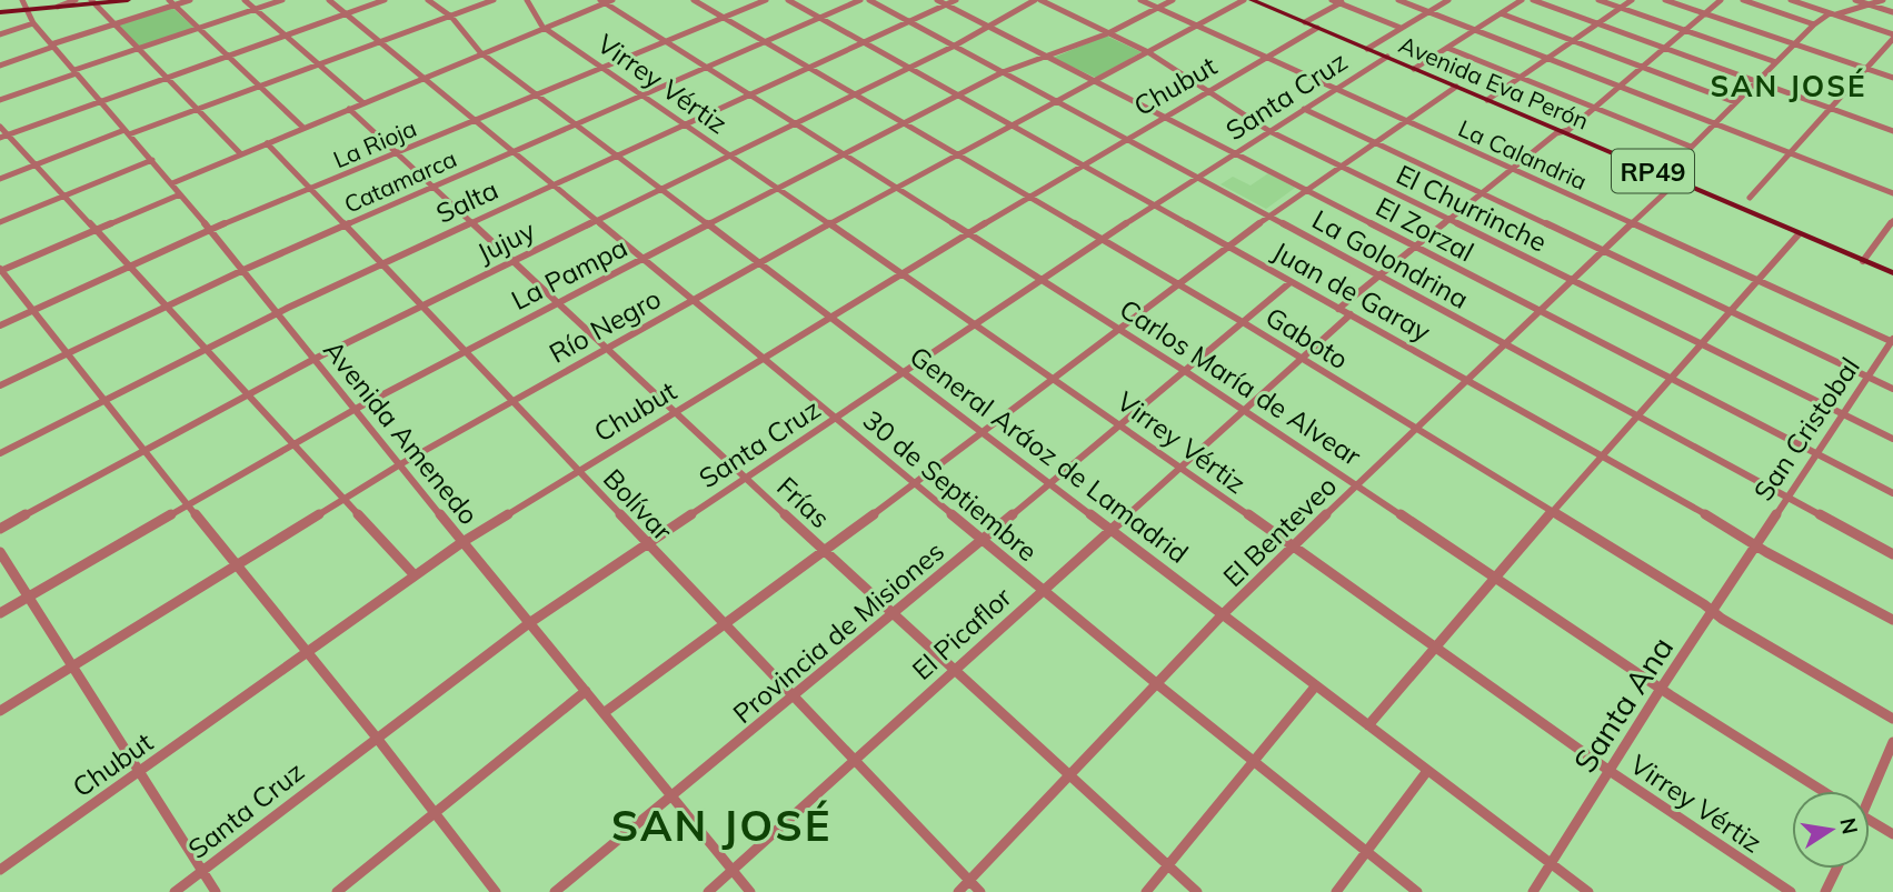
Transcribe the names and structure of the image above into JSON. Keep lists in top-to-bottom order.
{
  "streets": {
    "main road": ["Avenida Eva Perón", "RP49"],
    "street": [
      "Virrey Vértiz",
      "Chubut",
      "Santa Cruz",
      "La Rioja",
      "La Calandria",
      "Catamarca",
      "Salta",
      "El Churrinche",
      "El Zorzal",
      "Jujuy",
      "La Golondrina",
      "La Pampa",
      "Juan de Garay",
      "Río Negro",
      "Gaboto",
      "Carlos María de Alvear",
      "San Cristobal",
      "Avenida Amenedo",
      "General Aráoz de Lamadrid",
      "30 de Septiembre",
      "Frías",
      "Bolívar",
      "El Benteveo",
      "Provincia de Misiones",
      "El Picaflor",
      "Santa Ana"
    ]
  },
  "crossings": [
    ["Avenida Eva Perón", "Chubut"],
    ["Avenida Eva Perón", "Santa Cruz"],
    ["Avenida Eva Perón", "El Benteveo"],
    ["Virrey Vértiz", "Chubut"],
    ["Virrey Vértiz", "Santa Cruz"],
    ["Virrey Vértiz", "La Rioja"],
    ["Virrey Vértiz", "Catamarca"],
    ["Virrey Vértiz", "Salta"],
    ["Virrey Vértiz", "Jujuy"],
    ["Virrey Vértiz", "La Pampa"],
    ["Virrey Vértiz", "Río Negro"],
    ["Virrey Vértiz", "El Benteveo"],
    ["Virrey Vértiz", "Provincia de Misiones"],
    ["Virrey Vértiz", "El Picaflor"],
    ["Virrey Vértiz", "Santa Ana"],
    ["Chubut", "La Calandria"],
    ["Chubut", "El Churrinche"],
    ["Chubut", "El Zorzal"],
    ["Chubut", "La Golondrina"],
    ["Chubut", "Juan de Garay"],
    ["Chubut", "Gaboto"],
    ["Chubut", "Carlos María de Alvear"],
    ["Chubut", "Avenida Amenedo"],
    ["Chubut", "General Aráoz de Lamadrid"],
    ["Chubut", "30 de Septiembre"],
    ["Chubut", "Frías"],
    ["Chubut", "Bolívar"],
    ["Santa Cruz", "La Calandria"],
    ["Santa Cruz", "El Churrinche"],
    ["Santa Cruz", "El Zorzal"],
    ["Santa Cruz", "La Golondrina"],
    ["Santa Cruz", "Juan de Garay"],
    ["Santa Cruz", "Gaboto"],
    ["Santa Cruz", "Carlos María de Alvear"],
    ["Santa Cruz", "Avenida Amenedo"],
    ["Santa Cruz", "General Aráoz de Lamadrid"],
    ["Santa Cruz", "30 de Septiembre"],
    ["Santa Cruz", "Frías"],
    ["Santa Cruz", "Bolívar"],
    ["La Rioja", "Gaboto"],
    ["La Rioja", "Carlos María de Alvear"],
    ["La Rioja", "Avenida Amenedo"],
    ["La Rioja", "General Aráoz de Lamadrid"],
    ["La Rioja", "30 de Septiembre"],
    ["La Rioja", "Frías"],
    ["La Rioja", "Bolívar"],
    ["La Calandria", "La Pampa"],
    ["La Calandria", "Río Negro"],
    ["La Calandria", "San Cristobal"],
    ["La Calandria", "El Benteveo"],
    ["Catamarca", "Juan de Garay"],
    ["Catamarca", "Gaboto"],
    ["Catamarca", "Carlos María de Alvear"],
    ["Catamarca", "Avenida Amenedo"],
    ["Catamarca", "General Aráoz de Lamadrid"],
    ["Catamarca", "30 de Septiembre"],
    ["Catamarca", "Frías"],
    ["Catamarca", "Bolívar"],
    ["Salta", "El Zorzal"],
    ["Salta", "La Golondrina"],
    ["Salta", "Juan de Garay"],
    ["Salta", "Gaboto"],
    ["Salta", "Carlos María de Alvear"],
    ["Salta", "Avenida Amenedo"],
    ["Salta", "General Aráoz de Lamadrid"],
    ["Salta", "30 de Septiembre"],
    ["Salta", "Frías"],
    ["Salta", "Bolívar"],
    ["El Churrinche", "La Pampa"],
    ["El Churrinche", "Río Negro"],
    ["El Churrinche", "San Cristobal"],
    ["El Churrinche", "El Benteveo"],
    ["El Zorzal", "Jujuy"],
    ["El Zorzal", "La Pampa"],
    ["El Zorzal", "Río Negro"],
    ["El Zorzal", "San Cristobal"],
    ["El Zorzal", "El Benteveo"],
    ["Jujuy", "La Golondrina"],
    ["Jujuy", "Juan de Garay"],
    ["Jujuy", "Gaboto"],
    ["Jujuy", "Carlos María de Alvear"],
    ["Jujuy", "Avenida Amenedo"],
    ["Jujuy", "General Aráoz de Lamadrid"],
    ["Jujuy", "30 de Septiembre"],
    ["Jujuy", "Frías"],
    ["Jujuy", "Bolívar"],
    ["La Golondrina", "La Pampa"],
    ["La Golondrina", "Río Negro"],
    ["La Golondrina", "San Cristobal"],
    ["La Golondrina", "El Benteveo"],
    ["La Pampa", "Juan de Garay"],
    ["La Pampa", "Gaboto"],
    ["La Pampa", "Carlos María de Alvear"],
    ["La Pampa", "Avenida Amenedo"],
    ["La Pampa", "General Aráoz de Lamadrid"],
    ["La Pampa", "30 de Septiembre"],
    ["La Pampa", "Frías"],
    ["La Pampa", "Bolívar"],
    ["Juan de Garay", "Río Negro"],
    ["Juan de Garay", "San Cristobal"],
    ["Juan de Garay", "El Benteveo"],
    ["Juan de Garay", "Provincia de Misiones"],
    ["Juan de Garay", "El Picaflor"],
    ["Juan de Garay", "Santa Ana"],
    ["Río Negro", "Gaboto"],
    ["Río Negro", "Carlos María de Alvear"],
    ["Río Negro", "Avenida Amenedo"],
    ["Río Negro", "General Aráoz de Lamadrid"],
    ["Río Negro", "30 de Septiembre"],
    ["Río Negro", "Frías"],
    ["Río Negro", "Bolívar"],
    ["Gaboto", "El Benteveo"],
    ["Gaboto", "Provincia de Misiones"],
    ["Gaboto", "El Picaflor"],
    ["Gaboto", "Santa Ana"],
    ["Carlos María de Alvear", "El Benteveo"],
    ["Carlos María de Alvear", "Provincia de Misiones"],
    ["Carlos María de Alvear", "El Picaflor"],
    ["Carlos María de Alvear", "Santa Ana"],
    ["San Cristobal", "Santa Ana"],
    ["Avenida Amenedo", "Provincia de Misiones"],
    ["Avenida Amenedo", "El Picaflor"],
    ["General Aráoz de Lamadrid", "El Benteveo"],
    ["General Aráoz de Lamadrid", "Provincia de Misiones"],
    ["General Aráoz de Lamadrid", "El Picaflor"],
    ["General Aráoz de Lamadrid", "Santa Ana"],
    ["30 de Septiembre", "El Benteveo"],
    ["30 de Septiembre", "Provincia de Misiones"],
    ["30 de Septiembre", "El Picaflor"],
    ["Frías", "El Benteveo"],
    ["Frías", "Provincia de Misiones"],
    ["Frías", "El Picaflor"],
    ["Bolívar", "El Benteveo"],
    ["Bolívar", "Provincia de Misiones"],
    ["Bolívar", "El Picaflor"]
  ],
  "districts": ["SAN JOSÉ", "SAN JOSÉ"],
  "north": "right"
}
